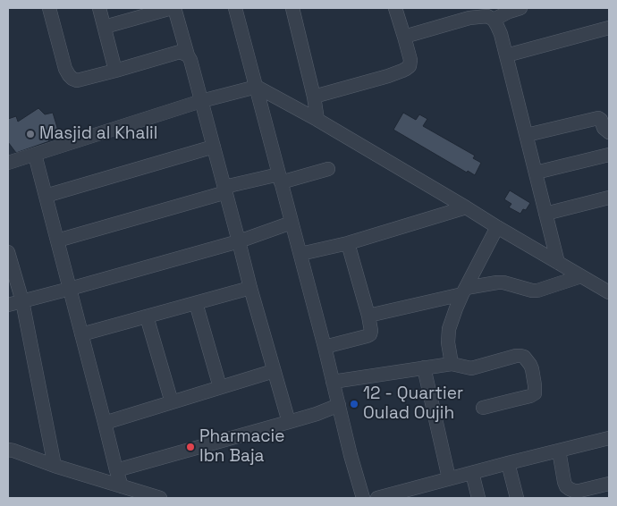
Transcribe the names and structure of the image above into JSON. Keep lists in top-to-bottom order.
{
  "places": ["Masjid al Khalil", "12 - Quartier Oulad Oujih", "Pharmacie Ibn Baja"]
}
